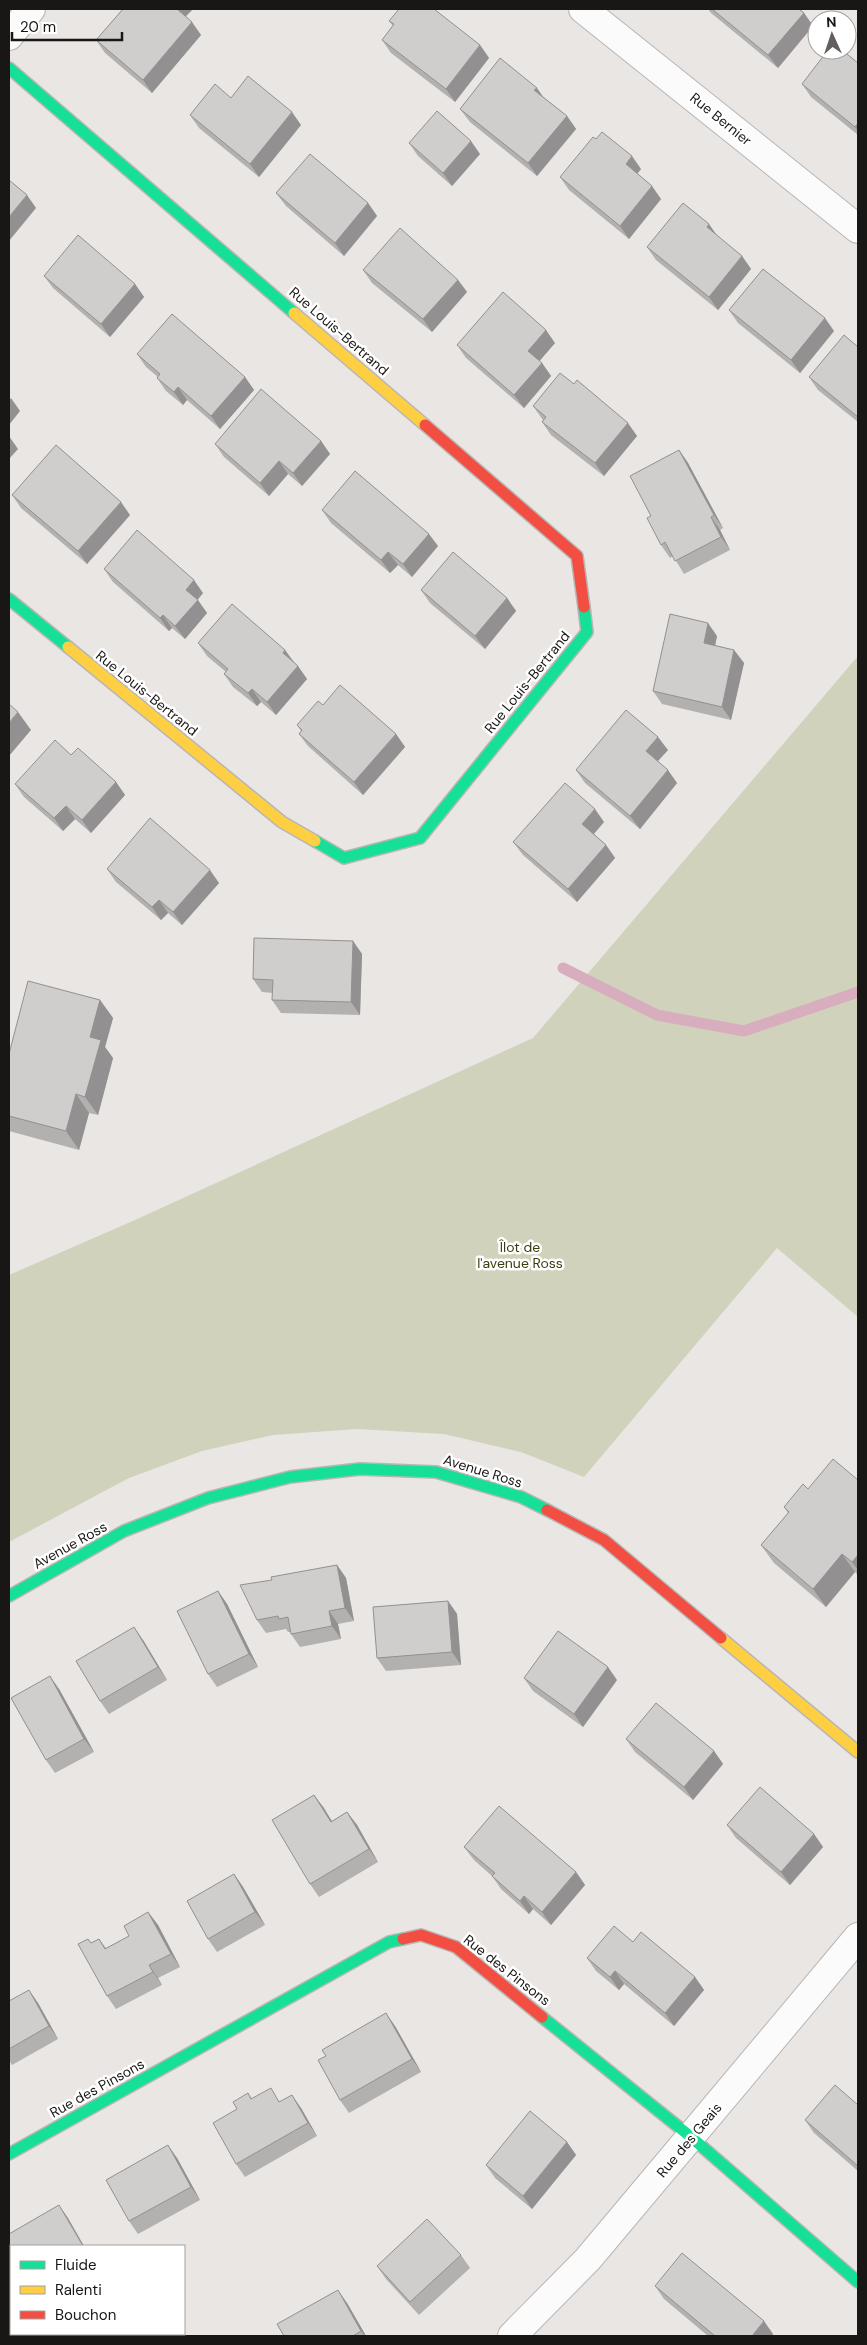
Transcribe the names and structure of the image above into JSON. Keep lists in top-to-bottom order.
{
  "streets": {
    "street": [
      "Rue Bernier",
      "Rue Louis-Bertrand",
      "Avenue Ross",
      "Rue des Pinsons",
      "Rue des Geais"
    ]
  },
  "crossings": [
    ["Rue des Pinsons", "Rue des Geais"]
  ],
  "parks": ["Îlot de l'avenue Ross"],
  "legend": ["Fluide", "Ralenti", "Bouchon"],
  "scale_bar": "20 m",
  "north": "top"
}
